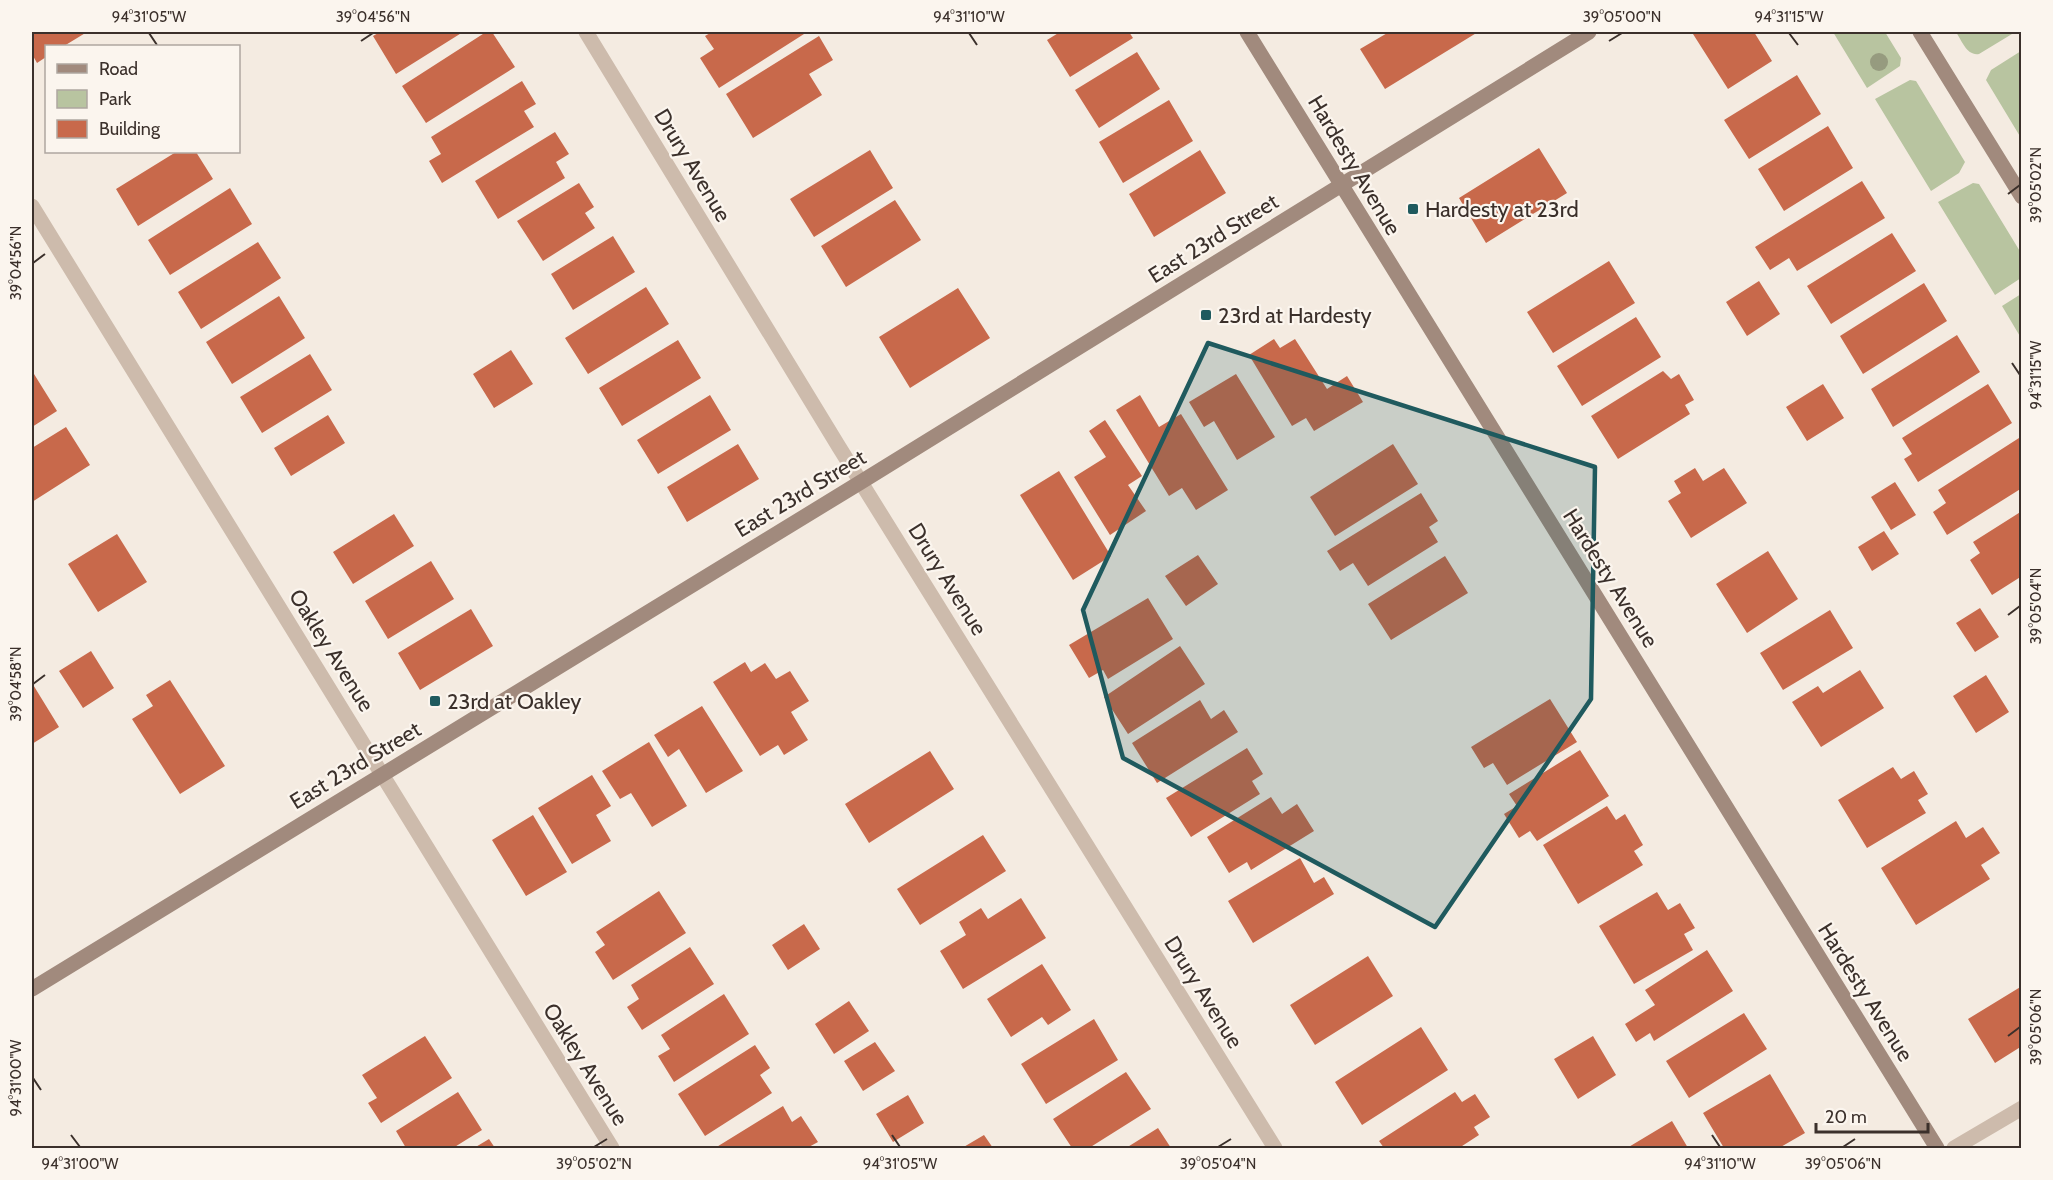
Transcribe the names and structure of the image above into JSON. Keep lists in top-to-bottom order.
{
  "streets": {
    "main road": ["Hardesty Avenue", "East 23rd Street"],
    "street": ["Drury Avenue", "Oakley Avenue"]
  },
  "crossings": [
    ["Drury Avenue", "East 23rd Street"],
    ["Hardesty Avenue", "East 23rd Street"],
    ["East 23rd Street", "Oakley Avenue"]
  ],
  "places": {
    "transit": ["Hardesty at 23rd", "23rd at Hardesty", "23rd at Oakley"]
  },
  "legend": ["Road", "Park", "Building"],
  "scale_bar": "20 m",
  "coordinates": [
    "94°31'05\"W",
    "39°04'56\"N",
    "94°31'10\"W",
    "39°05'00\"N",
    "94°31'15\"W",
    "39°05'02\"N",
    "39°05'04\"N",
    "39°04'58\"N",
    "39°05'06\"N",
    "94°31'00\"W"
  ]
}
